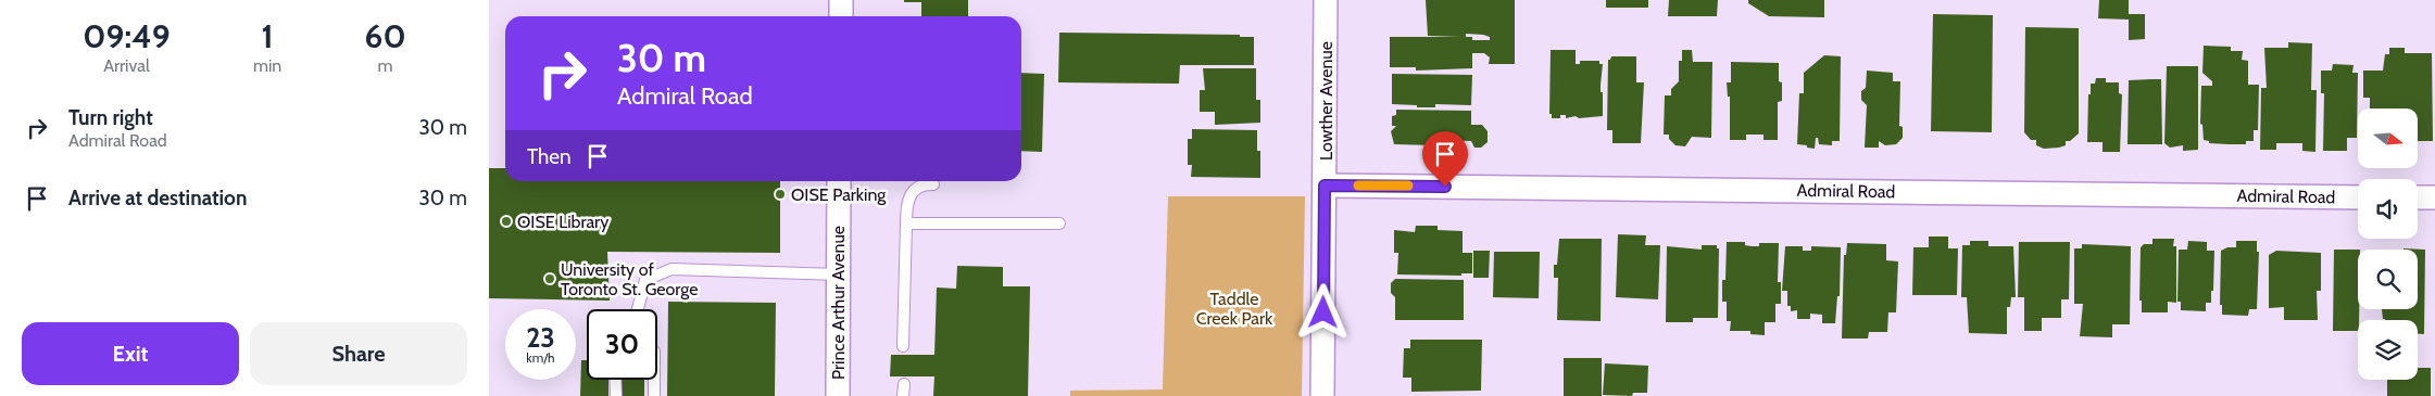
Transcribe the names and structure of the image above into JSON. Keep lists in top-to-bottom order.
{
  "streets": {
    "street": ["Lowther Avenue", "Admiral Road", "Prince Arthur Avenue"]
  },
  "crossings": [
    ["Lowther Avenue", "Admiral Road"]
  ],
  "parks": ["Taddle Creek Park"],
  "places": ["OISE Parking", "OISE Library", "University of Toronto St. George"],
  "north": "right",
  "page": {
    "eta": [
      "09:49",
      "Arrival",
      "1",
      "min",
      "60",
      "m"
    ],
    "turn": ["30 m", "Admiral Road"],
    "list": [
      {
        "name": "Turn right",
        "note": "Admiral Road",
        "value": "30 m"
      },
      {
        "name": "Arrive at destination",
        "value": "30 m"
      }
    ],
    "then": "Then",
    "speed": "23 km/h",
    "limit": "30",
    "buttons": ["Exit", "Share"]
  }
}
